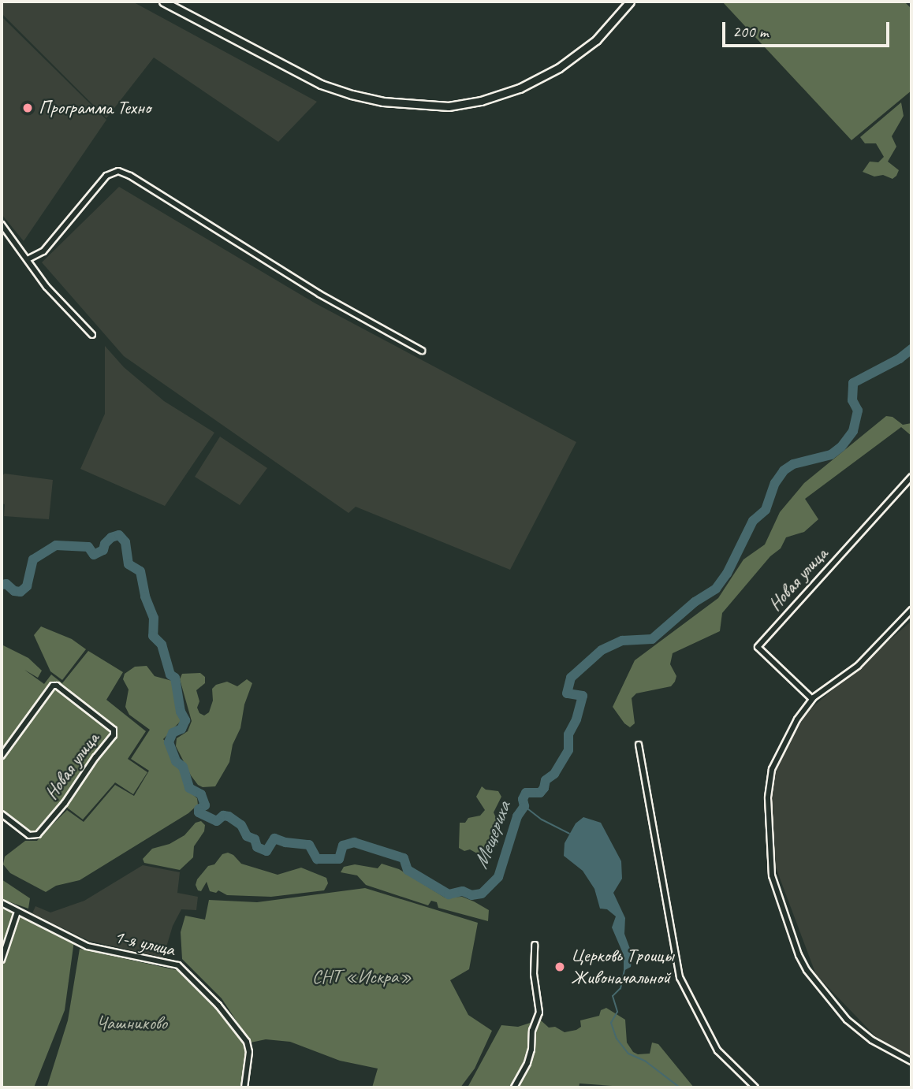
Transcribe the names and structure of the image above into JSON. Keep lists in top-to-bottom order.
{
  "streets": {
    "street": ["Новая улица", "1-я улица"]
  },
  "water": ["Мещериха"],
  "parks": ["СНТ «Искра»", "Чашниково"],
  "places": ["Программа Техно", "Церковь Троицы Живоначальной"],
  "scale_bar": "200 m"
}
